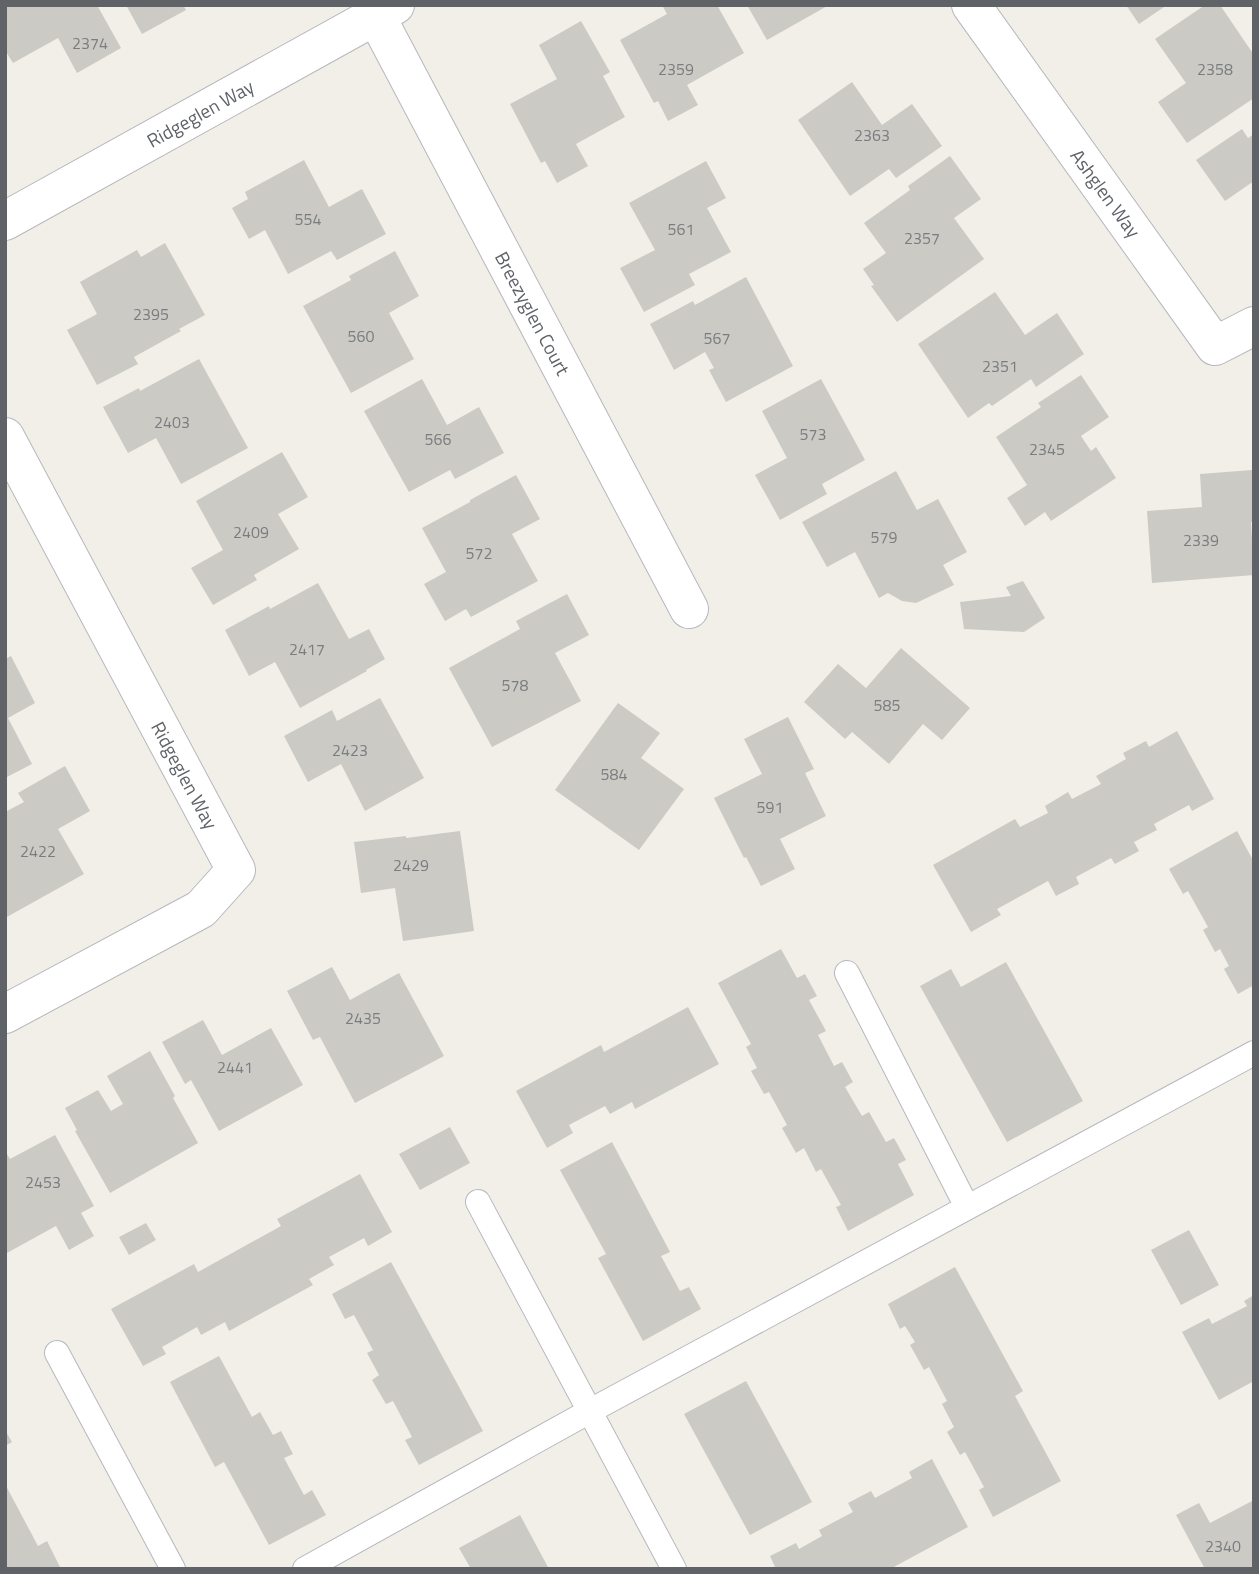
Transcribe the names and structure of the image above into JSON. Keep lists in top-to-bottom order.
{
  "streets": {
    "street": ["Ridgeglen Way", "Ashglen Way", "Breezyglen Court"]
  },
  "crossings": [
    ["Ridgeglen Way", "Breezyglen Court"]
  ],
  "house_numbers": [
    "2374",
    "2359",
    "2358",
    "2363",
    "554",
    "561",
    "2357",
    "2395",
    "560",
    "567",
    "2351",
    "2403",
    "573",
    "566",
    "2345",
    "2409",
    "579",
    "2339",
    "572",
    "2417",
    "578",
    "585",
    "2423",
    "584",
    "591",
    "2422",
    "2429",
    "2435",
    "2441",
    "2453",
    "2340"
  ]
}
